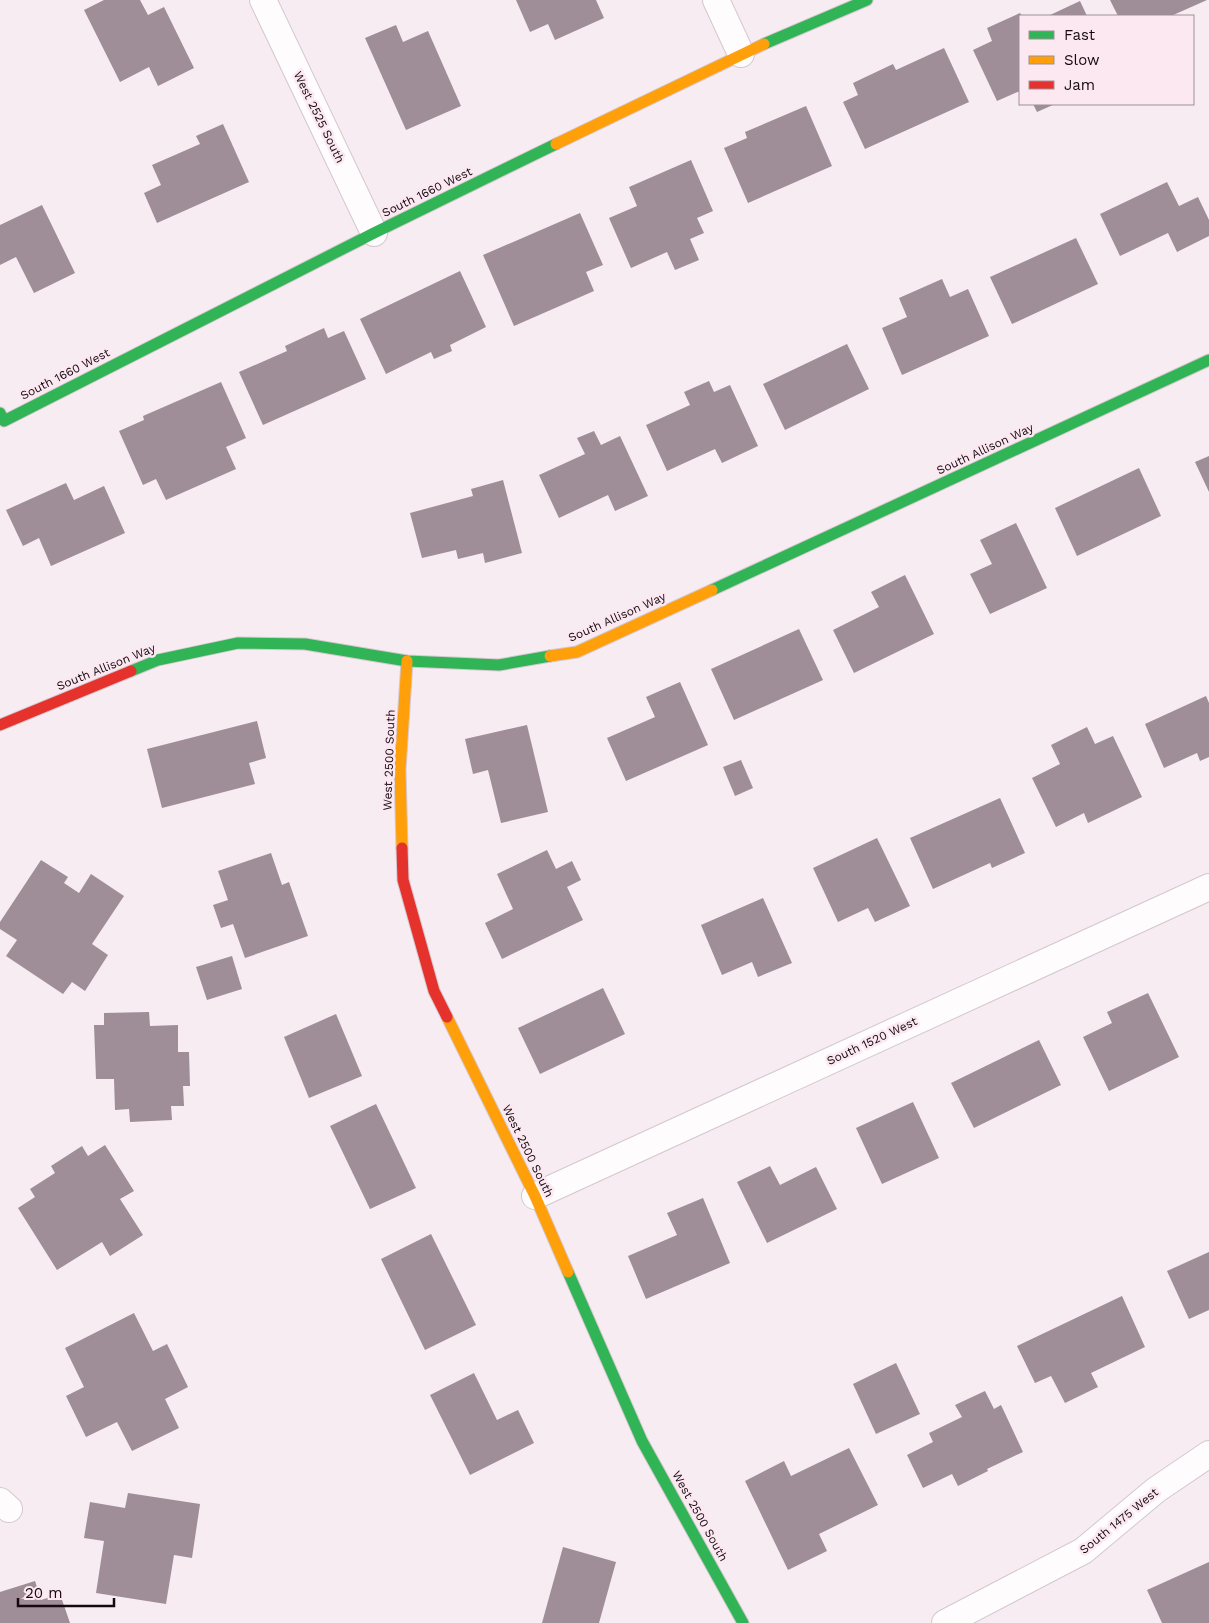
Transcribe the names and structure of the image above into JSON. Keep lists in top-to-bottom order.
{
  "streets": {
    "street": [
      "West 2525 South",
      "South 1660 West",
      "South Allison Way",
      "West 2500 South",
      "South 1520 West",
      "South 1475 West"
    ]
  },
  "crossings": [
    ["West 2525 South", "South 1660 West"],
    ["South Allison Way", "West 2500 South"],
    ["West 2500 South", "South 1520 West"]
  ],
  "legend": ["Fast", "Slow", "Jam"],
  "scale_bar": "20 m"
}
